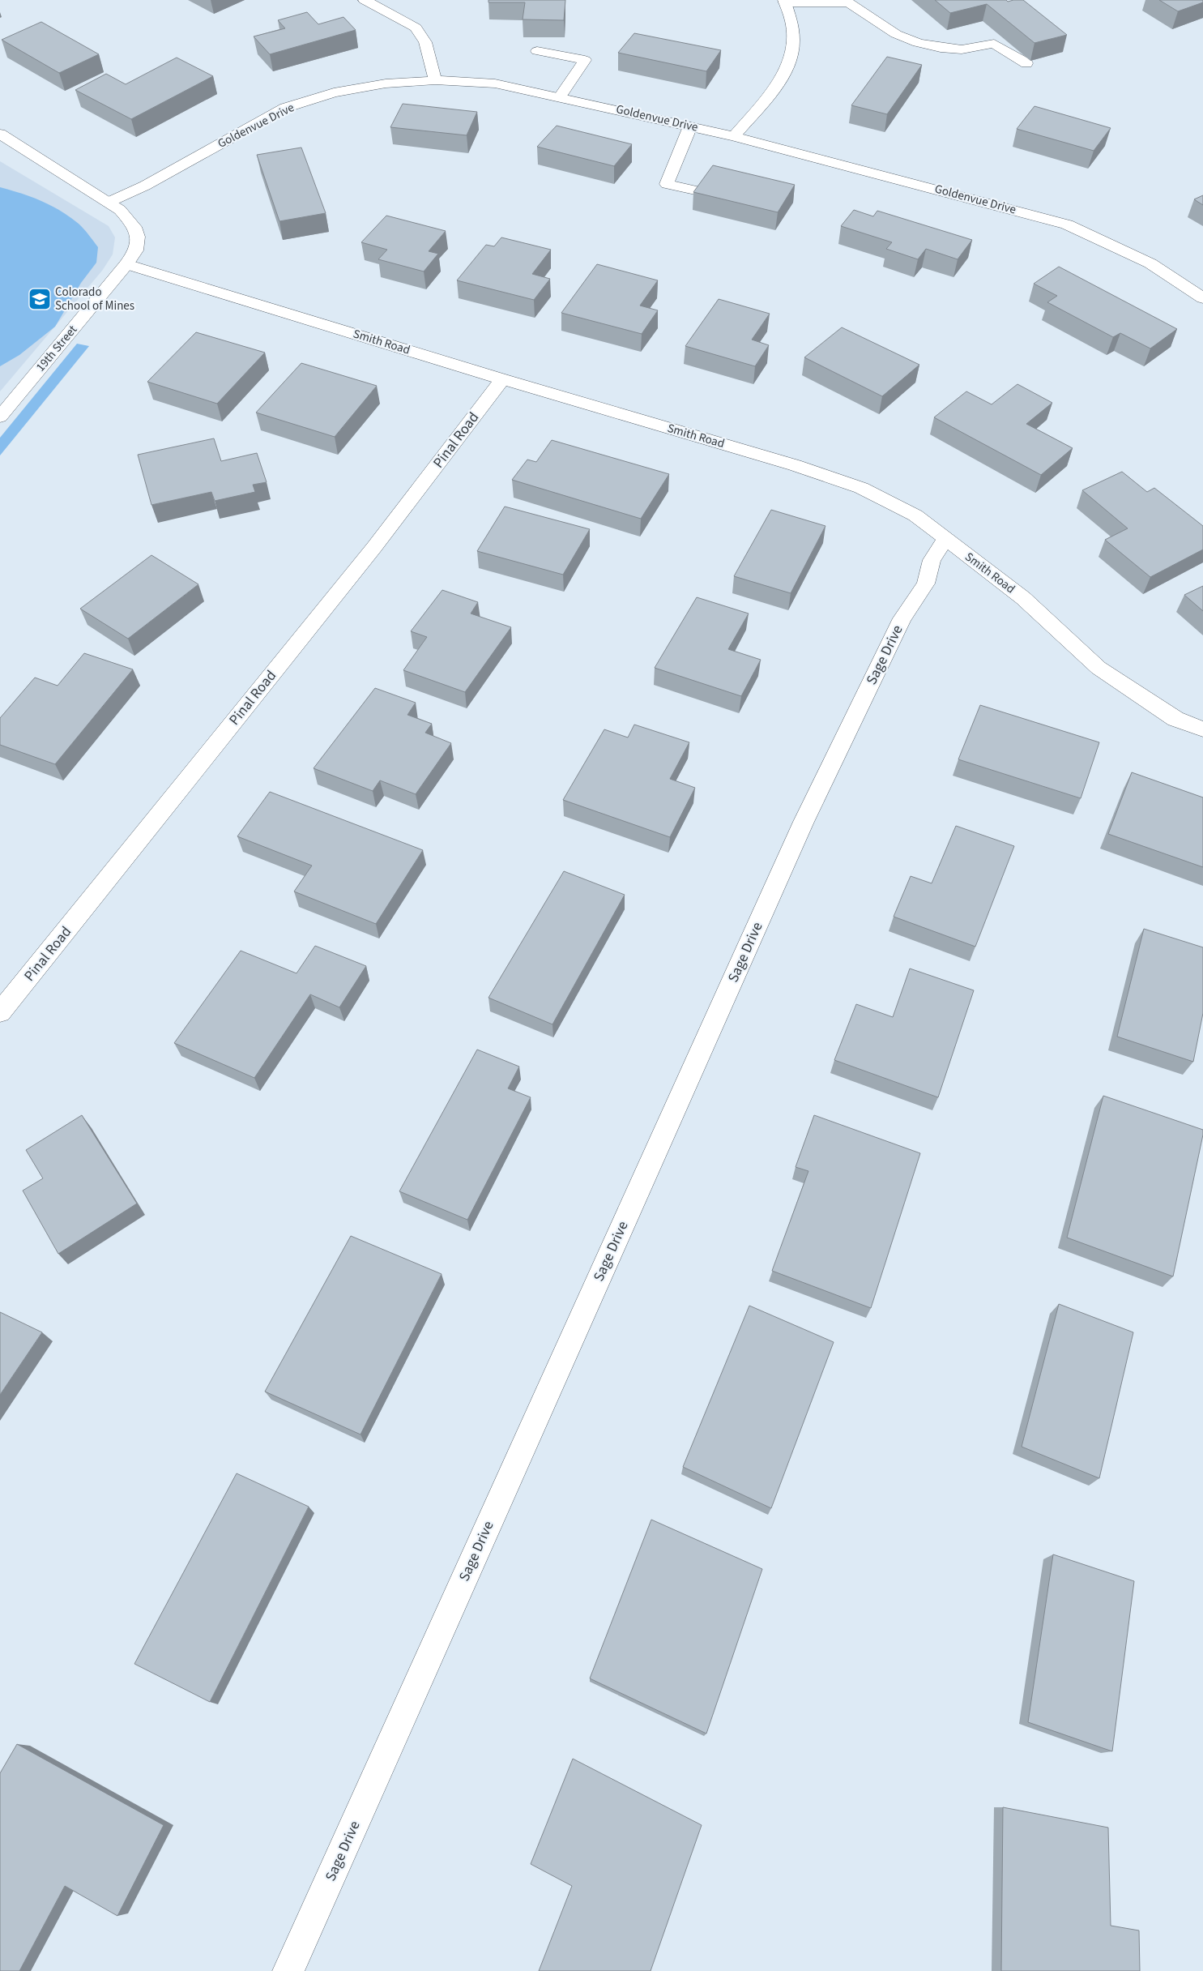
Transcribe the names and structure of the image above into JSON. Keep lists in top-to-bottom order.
{
  "streets": {
    "street": [
      "Goldenvue Drive",
      "Smith Road",
      "19th Street",
      "Pinal Road",
      "Sage Drive"
    ]
  },
  "crossings": [
    ["Goldenvue Drive", "19th Street"],
    ["Smith Road", "19th Street"],
    ["Smith Road", "Pinal Road"],
    ["Smith Road", "Sage Drive"]
  ],
  "places": {
    "school or university": ["Colorado School of Mines"]
  }
}
